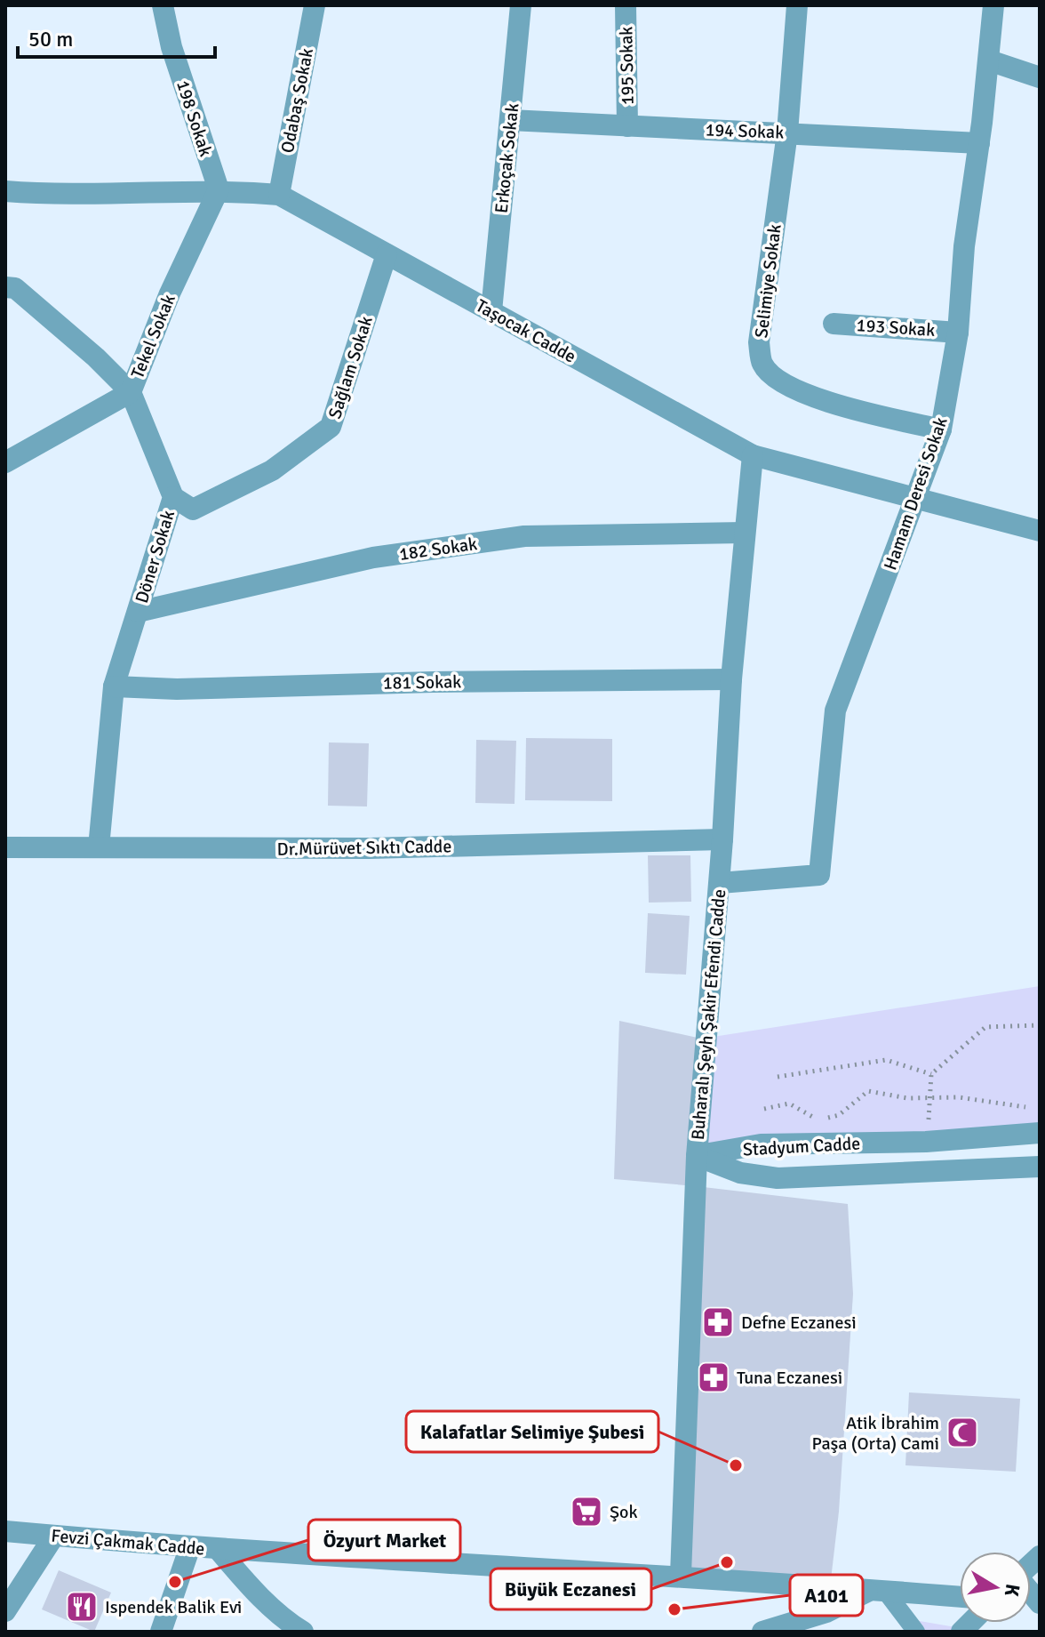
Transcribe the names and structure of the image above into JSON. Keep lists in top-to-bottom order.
{
  "streets": {
    "street": [
      "195 Sokak",
      "Odabaş Sokak",
      "198 Sokak",
      "194 Sokak",
      "Erkoçak Sokak",
      "Selimiye Sokak",
      "193 Sokak",
      "Taşocak Cadde",
      "Tekel Sokak",
      "Sağlam Sokak",
      "Hamam Deresi Sokak",
      "182 Sokak",
      "Döner Sokak",
      "181 Sokak",
      "Dr.Mürüvet Sıktı Cadde",
      "Buharalı Şeyh Şakir Efendi Cadde",
      "Stadyum Cadde",
      "Fevzi Çakmak Cadde"
    ]
  },
  "crossings": [
    ["195 Sokak", "194 Sokak"],
    ["Odabaş Sokak", "Taşocak Cadde"],
    ["198 Sokak", "Taşocak Cadde"],
    ["198 Sokak", "Tekel Sokak"],
    ["194 Sokak", "Erkoçak Sokak"],
    ["194 Sokak", "Selimiye Sokak"],
    ["194 Sokak", "Hamam Deresi Sokak"],
    ["Erkoçak Sokak", "Taşocak Cadde"],
    ["Selimiye Sokak", "Hamam Deresi Sokak"],
    ["193 Sokak", "Hamam Deresi Sokak"],
    ["Taşocak Cadde", "Tekel Sokak"],
    ["Taşocak Cadde", "Sağlam Sokak"],
    ["Taşocak Cadde", "Hamam Deresi Sokak"],
    ["Taşocak Cadde", "Buharalı Şeyh Şakir Efendi Cadde"],
    ["Tekel Sokak", "Döner Sokak"],
    ["Sağlam Sokak", "Döner Sokak"],
    ["Hamam Deresi Sokak", "Buharalı Şeyh Şakir Efendi Cadde"],
    ["182 Sokak", "Döner Sokak"],
    ["182 Sokak", "Buharalı Şeyh Şakir Efendi Cadde"],
    ["Döner Sokak", "181 Sokak"],
    ["Döner Sokak", "Dr.Mürüvet Sıktı Cadde"],
    ["181 Sokak", "Buharalı Şeyh Şakir Efendi Cadde"],
    ["Dr.Mürüvet Sıktı Cadde", "Buharalı Şeyh Şakir Efendi Cadde"],
    ["Buharalı Şeyh Şakir Efendi Cadde", "Stadyum Cadde"],
    ["Buharalı Şeyh Şakir Efendi Cadde", "Fevzi Çakmak Cadde"]
  ],
  "places": {
    "pharmacy": ["Defne Eczanesi", "Tuna Eczanesi"],
    "mosque": ["Atik İbrahim Paşa (Orta) Cami"],
    "other": [
      "Kalafatlar Selimiye Şubesi",
      "Büyük Eczanesi",
      "Özyurt Market",
      "A101"
    ],
    "supermarket": ["Şok"],
    "restaurant": ["Ispendek Balik Evi"]
  },
  "scale_bar": "50 m",
  "north": "right"
}
